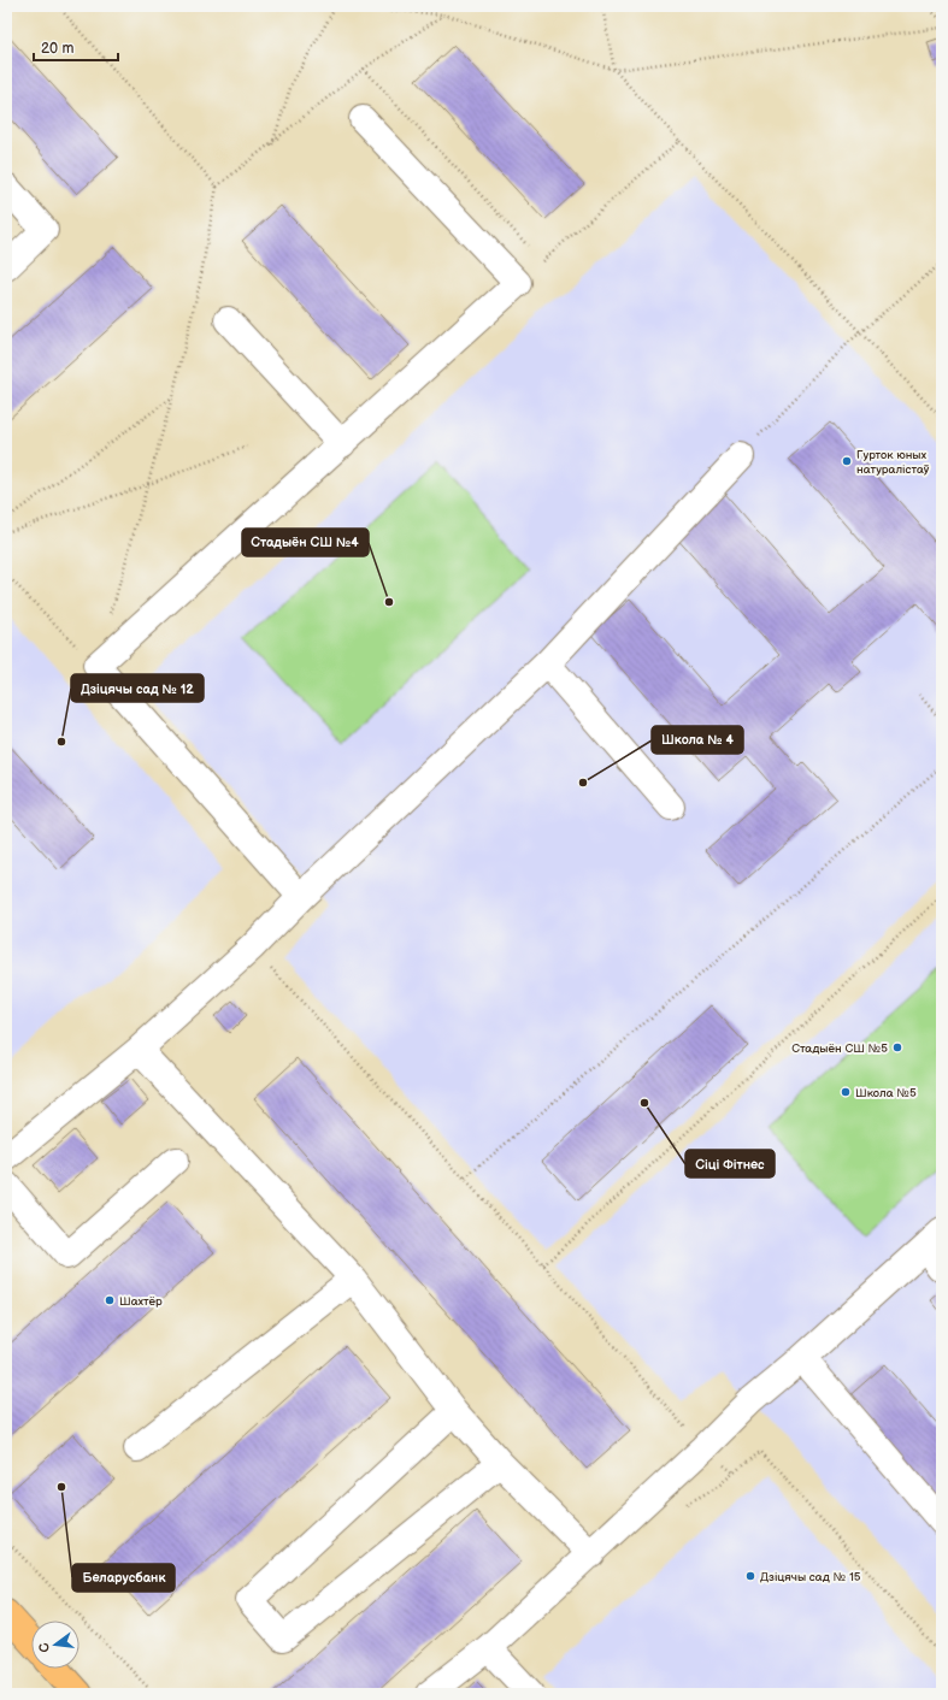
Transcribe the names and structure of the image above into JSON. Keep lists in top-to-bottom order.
{
  "places": [
    "Гурток юных натуралістаў",
    "Стадыён СШ №4",
    "Дзіцячы сад № 12",
    "Школа № 4",
    "Стадыён СШ №5",
    "Школа №5",
    "Сіці Фітнес",
    "Шахтёр",
    "Беларусбанк",
    "Дзіцячы сад № 15"
  ],
  "scale_bar": "20 m",
  "north": "left"
}
